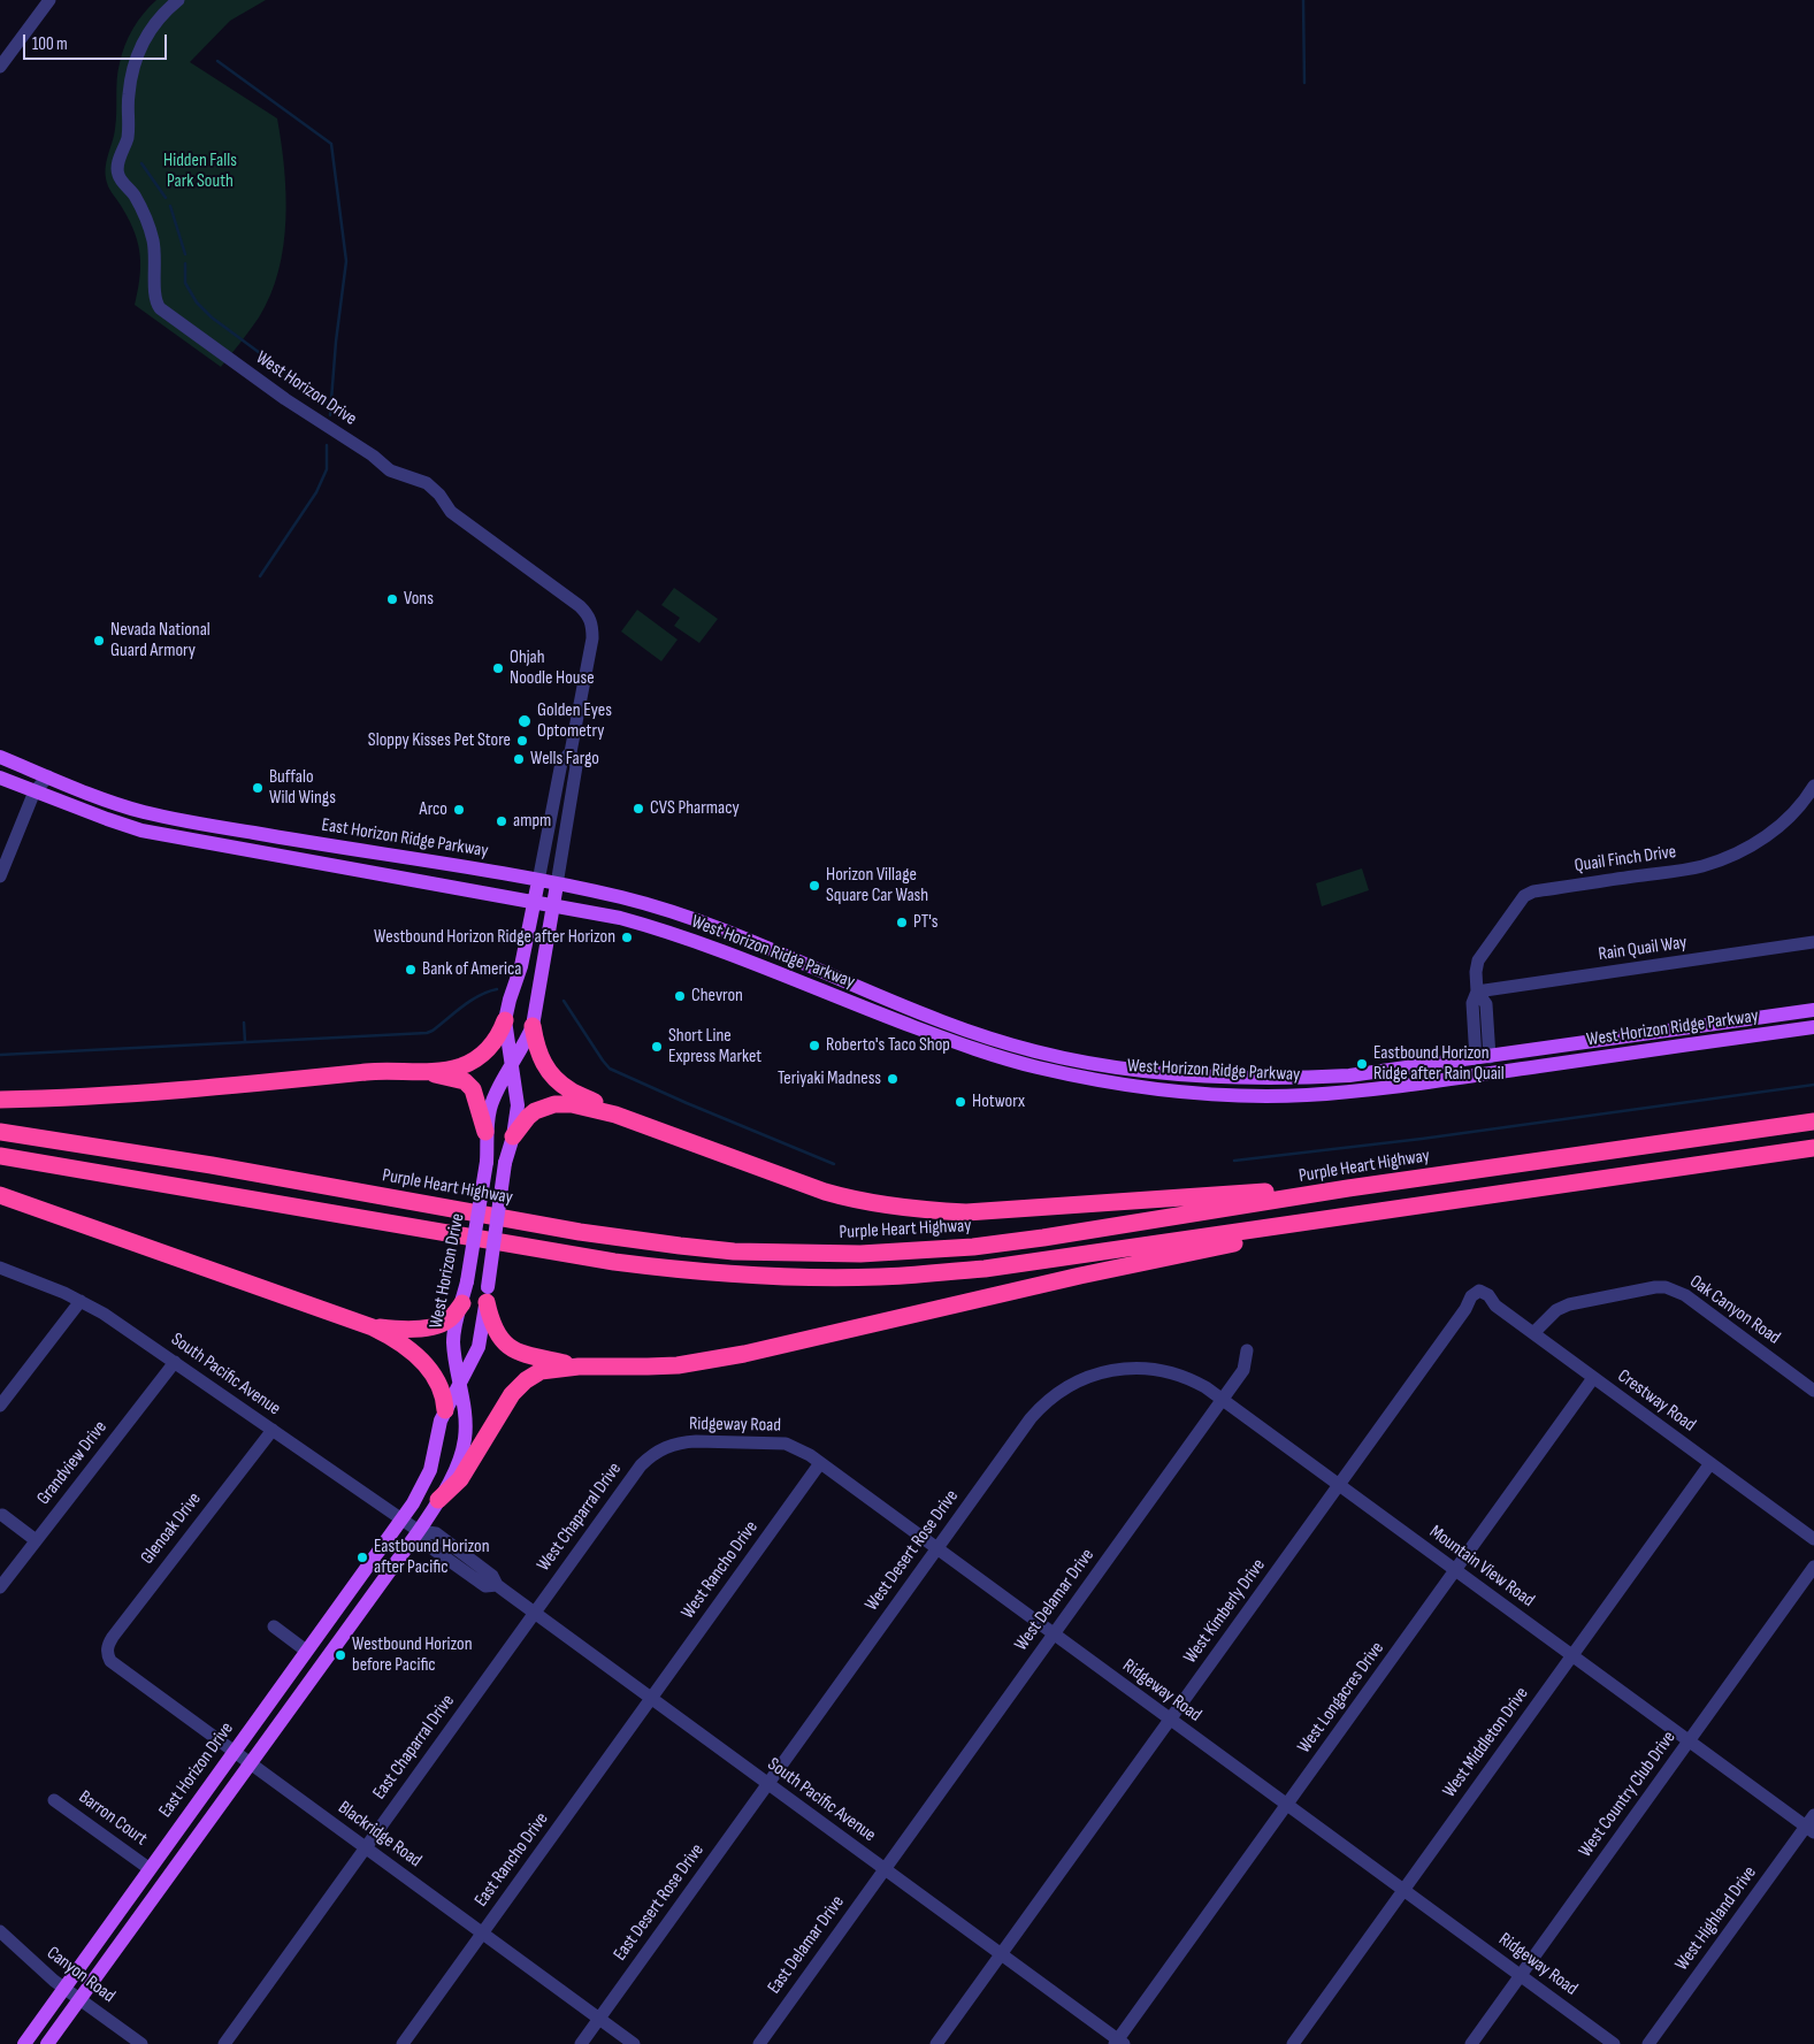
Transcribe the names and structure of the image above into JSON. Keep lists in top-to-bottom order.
{
  "streets": {
    "highway": ["Purple Heart Highway"],
    "main road": [
      "West Horizon Drive",
      "East Horizon Ridge Parkway",
      "West Horizon Ridge Parkway",
      "East Horizon Drive"
    ],
    "street": [
      "Quail Finch Drive",
      "Rain Quail Way",
      "Oak Canyon Road",
      "South Pacific Avenue",
      "Crestway Road",
      "Ridgeway Road",
      "Grandview Drive",
      "West Chaparral Drive",
      "Glenoak Drive",
      "West Desert Rose Drive",
      "Mountain View Road",
      "West Rancho Drive",
      "West Delamar Drive",
      "West Kimberly Drive",
      "West Longacres Drive",
      "West Middleton Drive",
      "East Chaparral Drive",
      "West Country Club Drive",
      "Barron Court",
      "Blackridge Road",
      "East Rancho Drive",
      "East Desert Rose Drive",
      "West Highland Drive",
      "East Delamar Drive",
      "Canyon Road"
    ]
  },
  "crossings": [
    ["West Horizon Drive", "East Horizon Ridge Parkway"],
    ["West Horizon Drive", "West Horizon Ridge Parkway"],
    ["West Horizon Drive", "South Pacific Avenue"],
    ["West Horizon Drive", "East Horizon Drive"],
    ["East Horizon Ridge Parkway", "West Horizon Ridge Parkway"],
    ["Quail Finch Drive", "Rain Quail Way"],
    ["Quail Finch Drive", "West Horizon Ridge Parkway"],
    ["Oak Canyon Road", "Crestway Road"],
    ["South Pacific Avenue", "Grandview Drive"],
    ["South Pacific Avenue", "West Chaparral Drive"],
    ["South Pacific Avenue", "Glenoak Drive"],
    ["South Pacific Avenue", "West Desert Rose Drive"],
    ["South Pacific Avenue", "West Rancho Drive"],
    ["South Pacific Avenue", "West Delamar Drive"],
    ["South Pacific Avenue", "West Kimberly Drive"],
    ["South Pacific Avenue", "West Longacres Drive"],
    ["South Pacific Avenue", "East Chaparral Drive"],
    ["South Pacific Avenue", "East Horizon Drive"],
    ["South Pacific Avenue", "East Rancho Drive"],
    ["South Pacific Avenue", "East Desert Rose Drive"],
    ["South Pacific Avenue", "East Delamar Drive"],
    ["Crestway Road", "West Kimberly Drive"],
    ["Crestway Road", "West Longacres Drive"],
    ["Crestway Road", "West Middleton Drive"],
    ["Ridgeway Road", "West Chaparral Drive"],
    ["Ridgeway Road", "West Desert Rose Drive"],
    ["Ridgeway Road", "West Rancho Drive"],
    ["Ridgeway Road", "West Delamar Drive"],
    ["Ridgeway Road", "West Kimberly Drive"],
    ["Ridgeway Road", "West Longacres Drive"],
    ["Ridgeway Road", "West Middleton Drive"],
    ["Ridgeway Road", "West Country Club Drive"],
    ["West Chaparral Drive", "East Chaparral Drive"],
    ["Glenoak Drive", "Blackridge Road"],
    ["West Desert Rose Drive", "Mountain View Road"],
    ["West Desert Rose Drive", "East Desert Rose Drive"],
    ["Mountain View Road", "West Delamar Drive"],
    ["Mountain View Road", "West Kimberly Drive"],
    ["Mountain View Road", "West Longacres Drive"],
    ["Mountain View Road", "West Middleton Drive"],
    ["Mountain View Road", "West Country Club Drive"],
    ["Mountain View Road", "West Highland Drive"],
    ["West Rancho Drive", "East Rancho Drive"],
    ["West Delamar Drive", "East Delamar Drive"],
    ["East Chaparral Drive", "Blackridge Road"],
    ["East Horizon Drive", "Barron Court"],
    ["East Horizon Drive", "Blackridge Road"],
    ["East Horizon Drive", "Canyon Road"],
    ["Blackridge Road", "East Rancho Drive"],
    ["Blackridge Road", "East Desert Rose Drive"]
  ],
  "parks": ["Hidden Falls Park South"],
  "places": [
    "Vons",
    "Nevada National Guard Armory",
    "Ohjah Noodle House",
    "Golden Eyes Optometry",
    "Sloppy Kisses Pet Store",
    "Wells Fargo",
    "Buffalo Wild Wings",
    "CVS Pharmacy",
    "Arco",
    "ampm",
    "Horizon Village Square Car Wash",
    "PT's",
    "Westbound Horizon Ridge after Horizon",
    "Bank of America",
    "Chevron",
    "Roberto's Taco Shop",
    "Short Line Express Market",
    "Eastbound Horizon Ridge after Rain Quail",
    "Teriyaki Madness",
    "Hotworx",
    "Eastbound Horizon after Pacific",
    "Westbound Horizon before Pacific"
  ],
  "scale_bar": "100 m"
}
